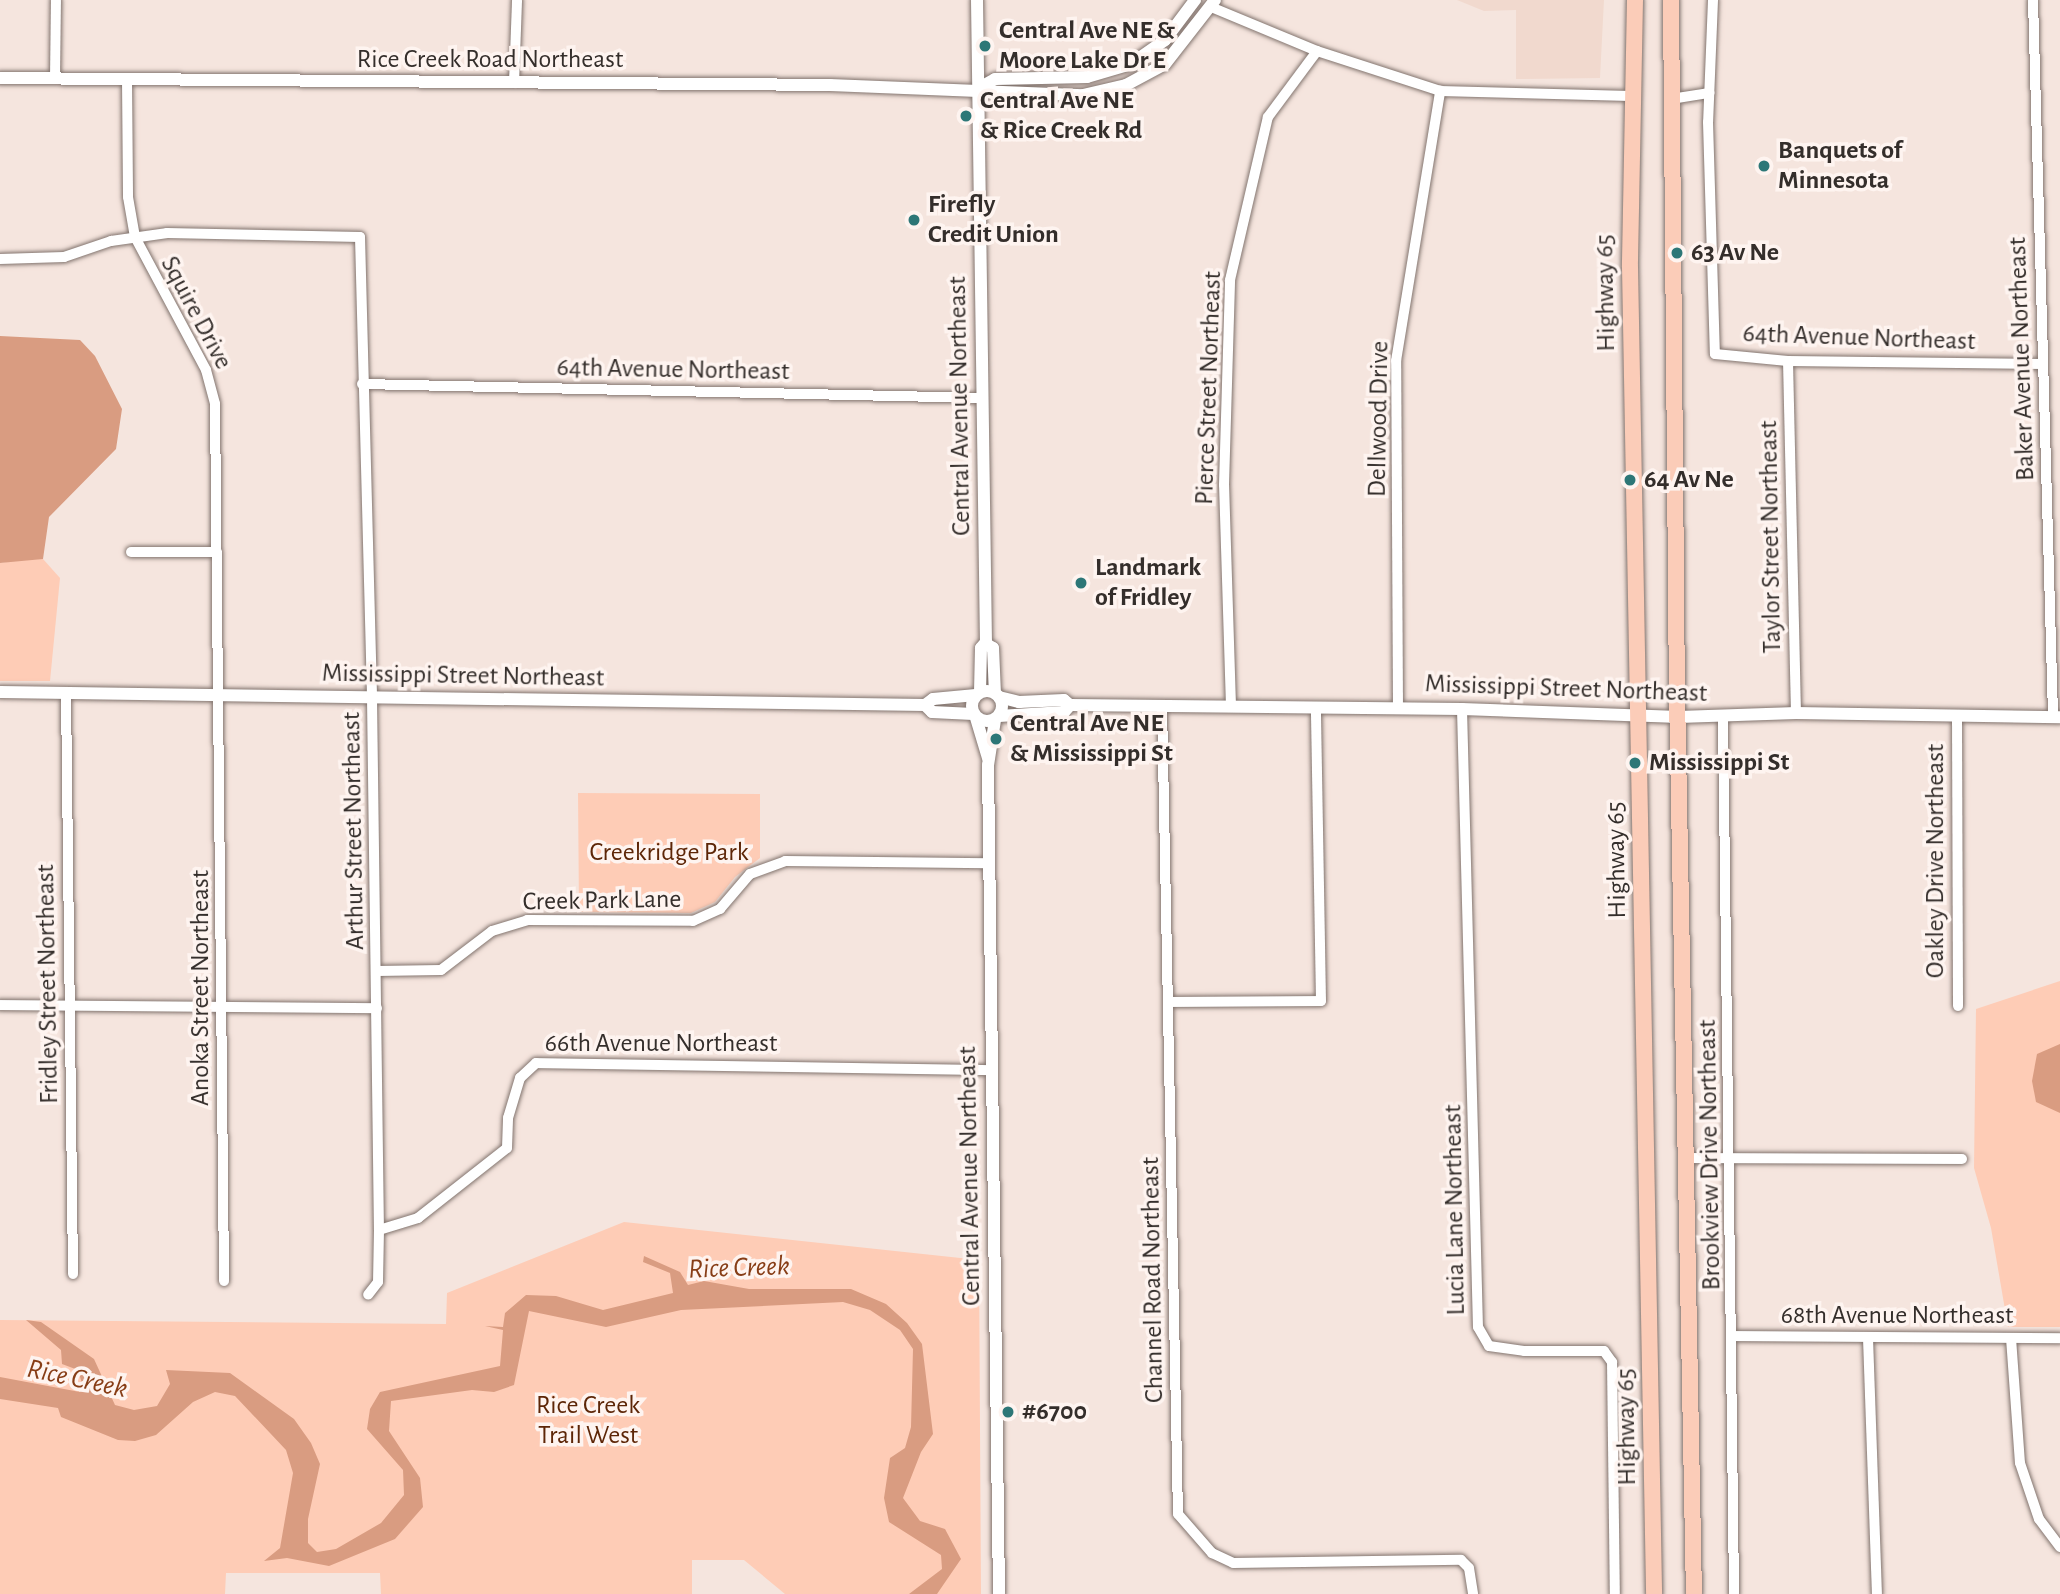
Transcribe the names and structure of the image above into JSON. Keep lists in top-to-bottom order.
{
  "streets": {
    "highway": ["Highway 65"],
    "street": [
      "Rice Creek Road Northeast",
      "Squire Drive",
      "64th Avenue Northeast",
      "Baker Avenue Northeast",
      "Pierce Street Northeast",
      "Central Avenue Northeast",
      "Dellwood Drive",
      "Taylor Street Northeast",
      "Mississippi Street Northeast",
      "Arthur Street Northeast",
      "Oakley Drive Northeast",
      "Creek Park Lane",
      "Fridley Street Northeast",
      "Anoka Street Northeast",
      "66th Avenue Northeast",
      "Brookview Drive Northeast",
      "Lucia Lane Northeast",
      "Channel Road Northeast",
      "68th Avenue Northeast"
    ]
  },
  "crossings": [
    ["Rice Creek Road Northeast", "Squire Drive"],
    ["Rice Creek Road Northeast", "Central Avenue Northeast"],
    ["Highway 65", "Mississippi Street Northeast"],
    ["Squire Drive", "Mississippi Street Northeast"],
    ["Squire Drive", "Arthur Street Northeast"],
    ["Squire Drive", "Anoka Street Northeast"],
    ["64th Avenue Northeast", "Baker Avenue Northeast"],
    ["64th Avenue Northeast", "Central Avenue Northeast"],
    ["64th Avenue Northeast", "Taylor Street Northeast"],
    ["64th Avenue Northeast", "Arthur Street Northeast"],
    ["Baker Avenue Northeast", "Mississippi Street Northeast"],
    ["Pierce Street Northeast", "Mississippi Street Northeast"],
    ["Central Avenue Northeast", "Mississippi Street Northeast"],
    ["Central Avenue Northeast", "Creek Park Lane"],
    ["Central Avenue Northeast", "66th Avenue Northeast"],
    ["Dellwood Drive", "Mississippi Street Northeast"],
    ["Taylor Street Northeast", "Mississippi Street Northeast"],
    ["Mississippi Street Northeast", "Arthur Street Northeast"],
    ["Mississippi Street Northeast", "Oakley Drive Northeast"],
    ["Mississippi Street Northeast", "Fridley Street Northeast"],
    ["Mississippi Street Northeast", "Anoka Street Northeast"],
    ["Mississippi Street Northeast", "Brookview Drive Northeast"],
    ["Mississippi Street Northeast", "Lucia Lane Northeast"],
    ["Mississippi Street Northeast", "Channel Road Northeast"],
    ["Arthur Street Northeast", "Creek Park Lane"],
    ["Arthur Street Northeast", "66th Avenue Northeast"],
    ["Brookview Drive Northeast", "68th Avenue Northeast"]
  ],
  "water": ["Rice Creek"],
  "parks": ["Creekridge Park", "Rice Creek Trail West"],
  "places": [
    "Central Ave NE & Moore Lake Dr E",
    "Central Ave NE & Rice Creek Rd",
    "Banquets of Minnesota",
    "Firefly Credit Union",
    "63 Av Ne",
    "64 Av Ne",
    "Landmark of Fridley",
    "Central Ave NE & Mississippi St",
    "Mississippi St",
    "#6700"
  ]
}
